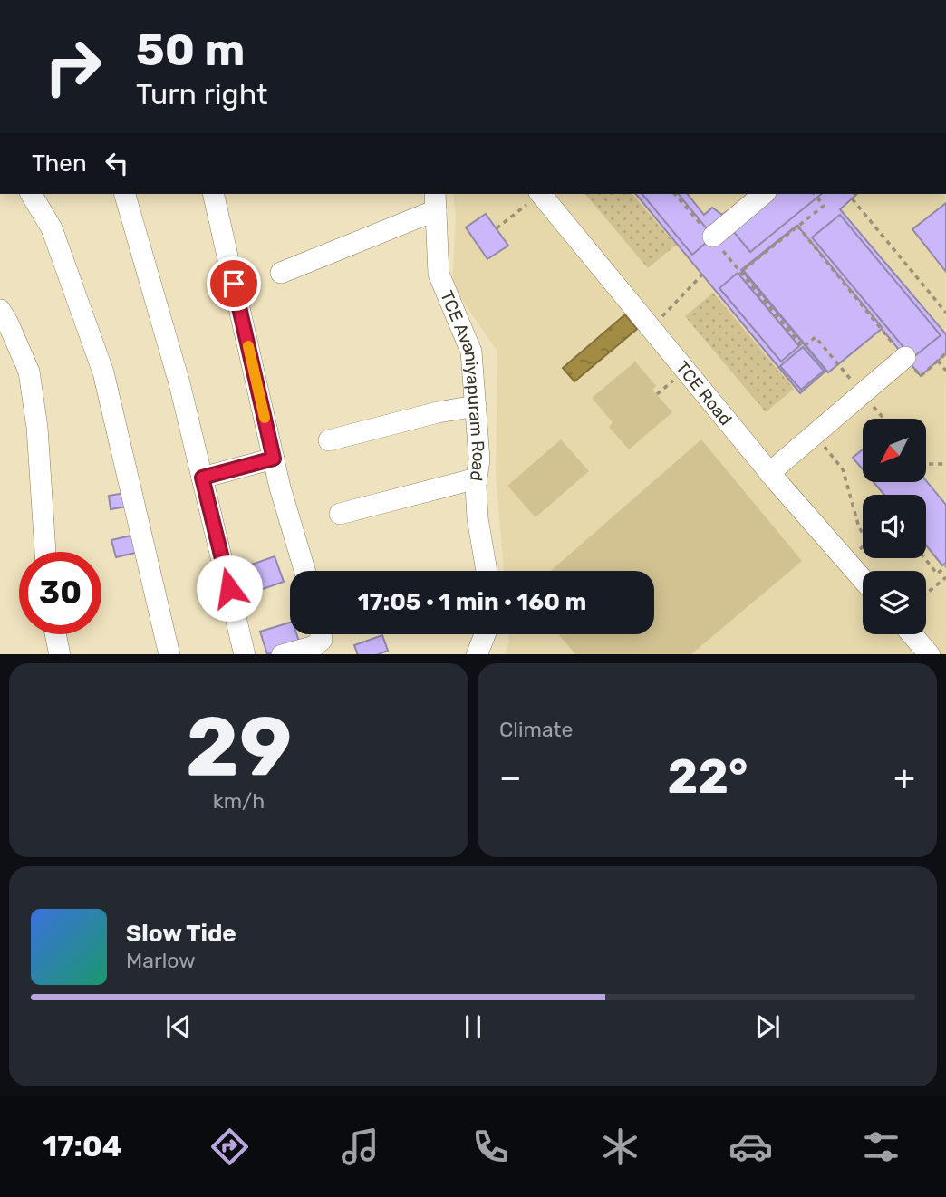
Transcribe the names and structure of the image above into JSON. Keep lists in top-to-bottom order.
{
  "streets": {
    "street": ["TCE Avaniyapuram Road", "TCE Road"]
  },
  "north": "bottom left",
  "page": {
    "turn": ["50 m", "Turn right"],
    "then": "Then",
    "limit": "30",
    "trip": "17:05 · 1 min · 160 m",
    "tile": [
      ["29", "km/h"],
      "Climate"
    ],
    "heat": ["−", "22°", "+"],
    "song": ["Slow Tide", "Marlow"],
    "tabs": "17:04"
  }
}
